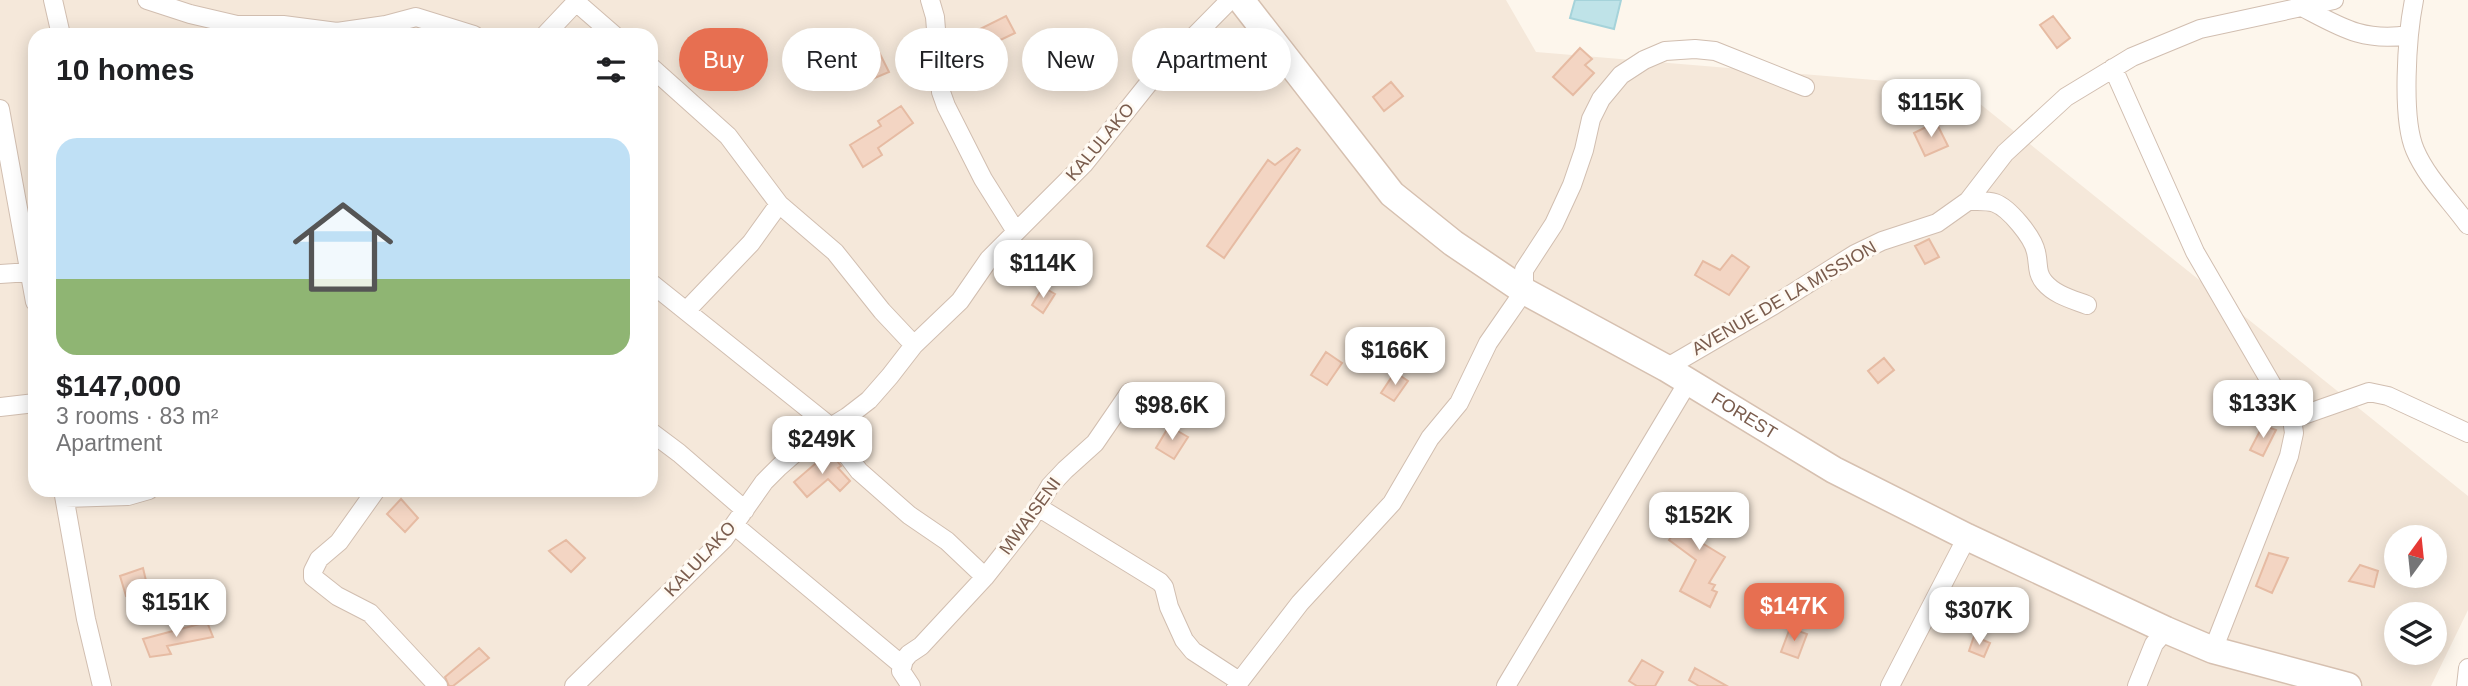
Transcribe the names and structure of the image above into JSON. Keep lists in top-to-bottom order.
{
  "streets": {
    "street": [
      "KALULAKO",
      "AVENUE DE LA MISSION",
      "FOREST",
      "MWAISENI"
    ]
  },
  "crossings": [
    ["AVENUE DE LA MISSION", "FOREST"]
  ],
  "north": "top",
  "page": {
    "chip": [
      "Buy",
      "Rent",
      "Filters",
      "New",
      "Apartment"
    ],
    "heading": "10 homes",
    "price": [
      "$115K",
      "$114K",
      "$166K",
      "$133K",
      "$98.6K",
      "$249K",
      "$152K",
      "$151K",
      "$147K",
      "$307K"
    ],
    "list": [
      {
        "name": "$147,000",
        "note": "3 rooms · 83 m² · Apartment"
      }
    ]
  }
}
